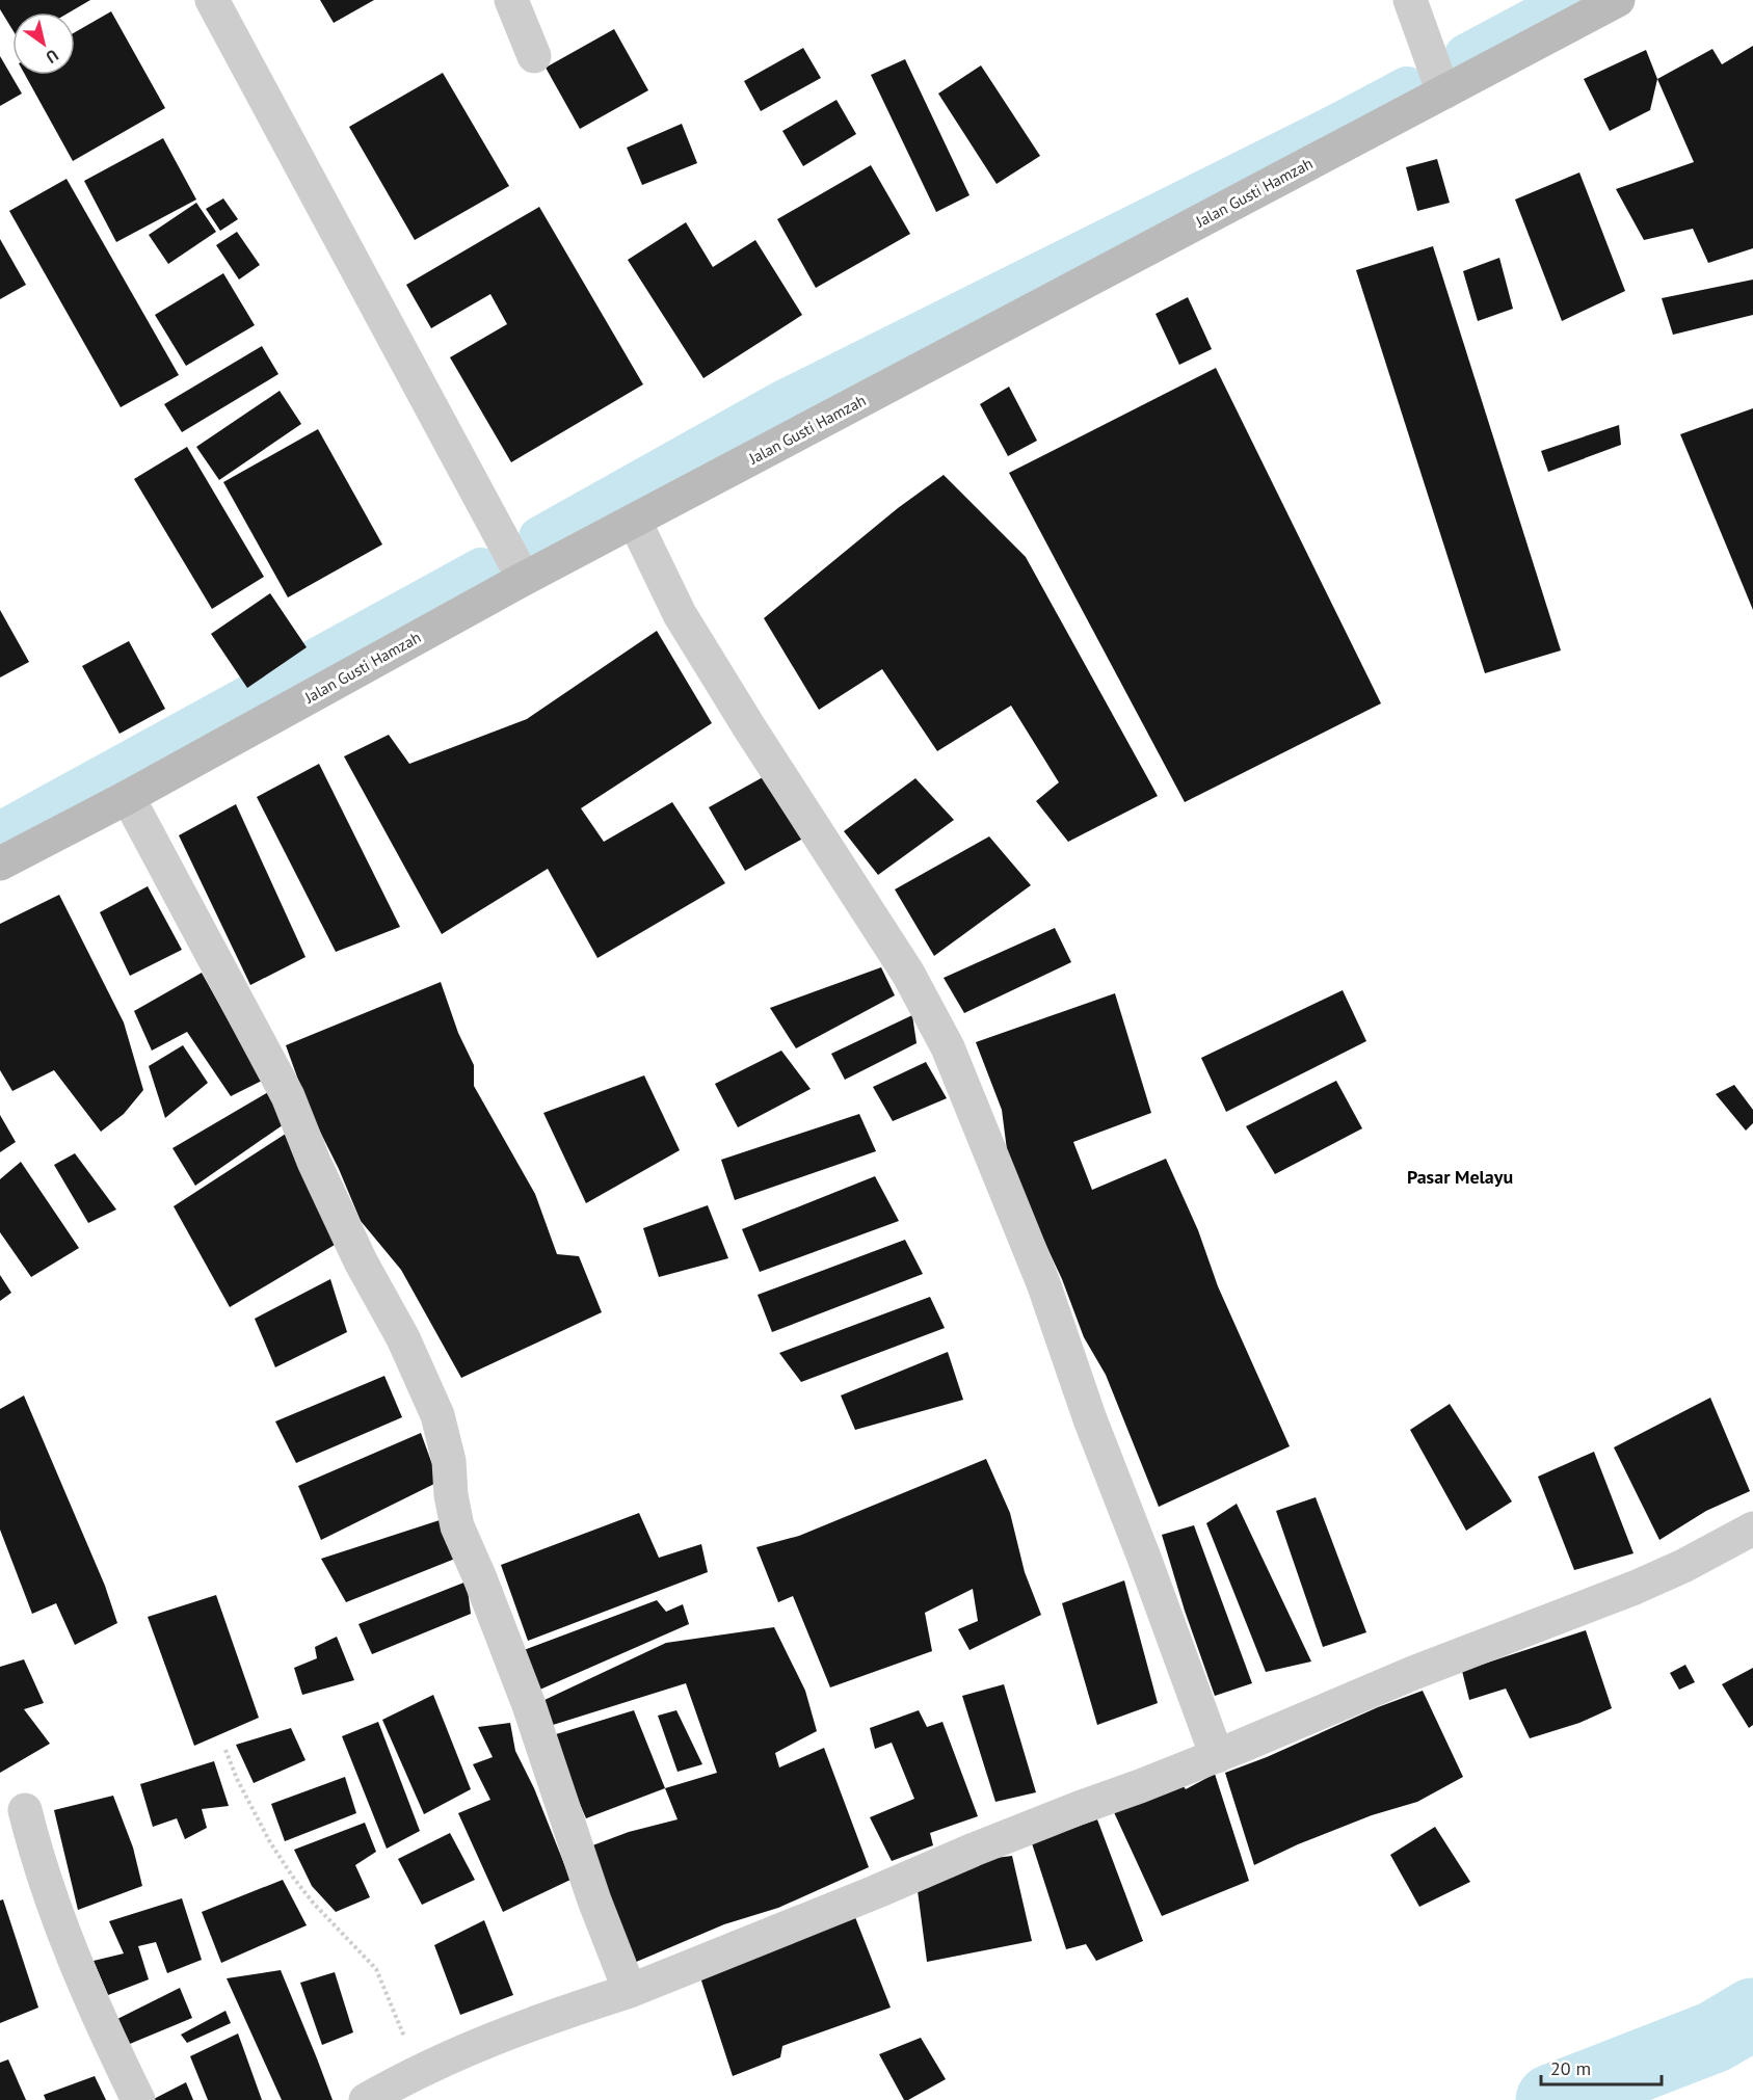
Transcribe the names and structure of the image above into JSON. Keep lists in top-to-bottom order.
{
  "streets": {
    "street": ["Jalan Gusti Hamzah"]
  },
  "districts": ["Pasar Melayu"],
  "scale_bar": "20 m",
  "north": "bottom right"
}
